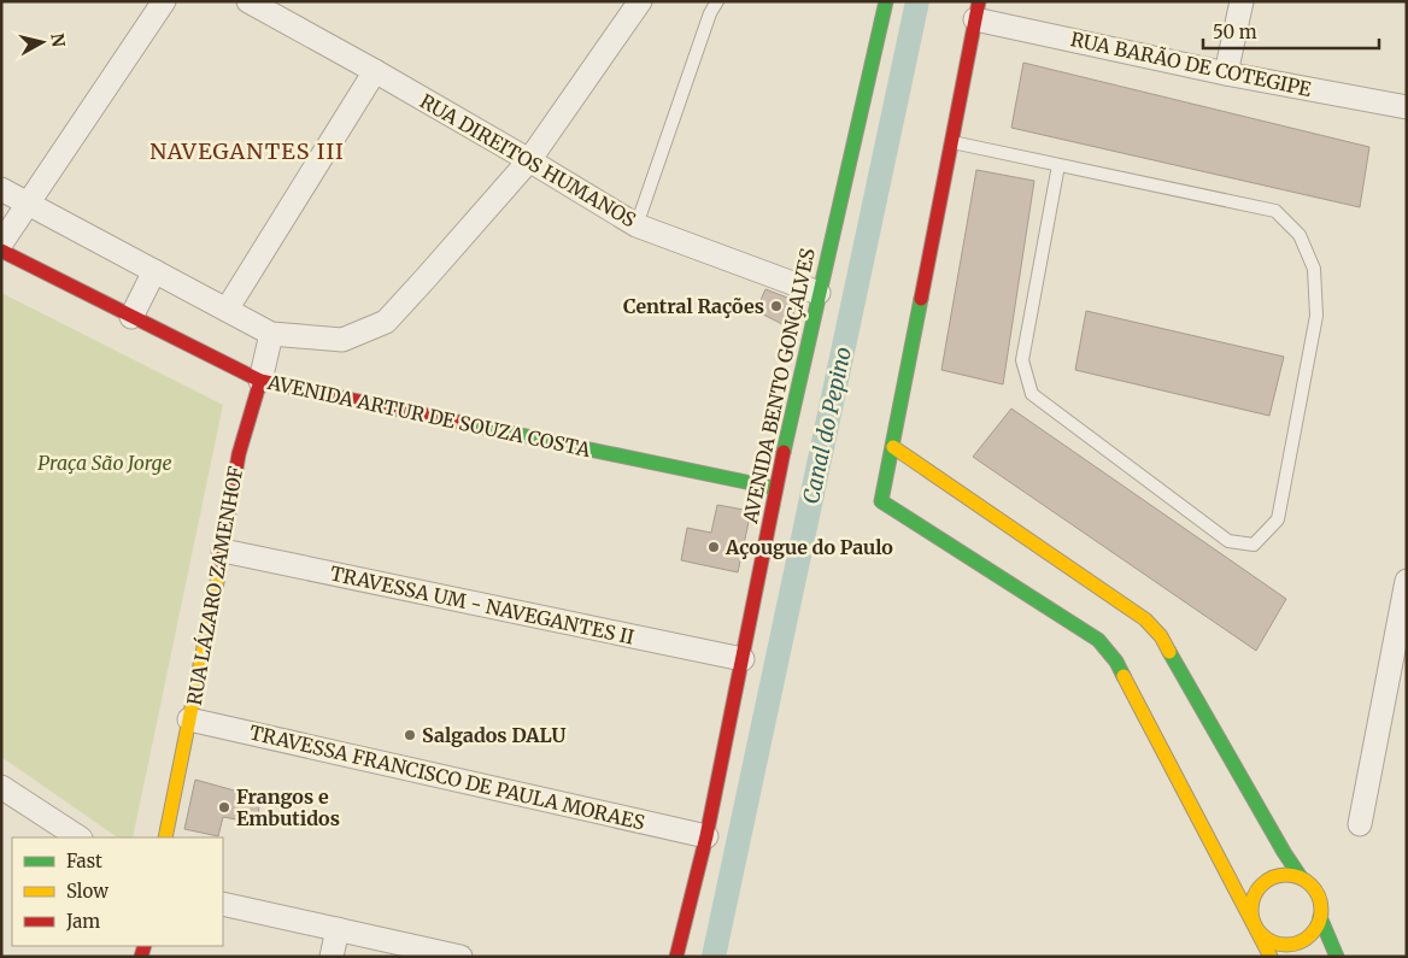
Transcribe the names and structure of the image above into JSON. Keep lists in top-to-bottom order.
{
  "streets": {
    "street": [
      "RUA BARÃO DE COTEGIPE",
      "RUA DIREITOS HUMANOS",
      "AVENIDA BENTO GONÇALVES",
      "AVENIDA ARTUR DE SOUZA COSTA",
      "RUA LÁZARO ZAMENHOF",
      "TRAVESSA UM - NAVEGANTES II",
      "TRAVESSA FRANCISCO DE PAULA MORAES"
    ]
  },
  "crossings": [
    ["RUA DIREITOS HUMANOS", "AVENIDA BENTO GONÇALVES"],
    ["AVENIDA BENTO GONÇALVES", "AVENIDA ARTUR DE SOUZA COSTA"],
    ["AVENIDA BENTO GONÇALVES", "TRAVESSA UM - NAVEGANTES II"],
    ["AVENIDA BENTO GONÇALVES", "TRAVESSA FRANCISCO DE PAULA MORAES"],
    ["AVENIDA ARTUR DE SOUZA COSTA", "RUA LÁZARO ZAMENHOF"],
    ["RUA LÁZARO ZAMENHOF", "TRAVESSA UM - NAVEGANTES II"],
    ["RUA LÁZARO ZAMENHOF", "TRAVESSA FRANCISCO DE PAULA MORAES"]
  ],
  "districts": ["NAVEGANTES III"],
  "water": ["Canal do Pepino"],
  "parks": ["Praça São Jorge"],
  "places": [
    "Central Rações",
    "Açougue do Paulo",
    "Salgados DALU",
    "Frangos e Embutidos"
  ],
  "legend": ["Fast", "Slow", "Jam"],
  "scale_bar": "50 m",
  "north": "right"
}
